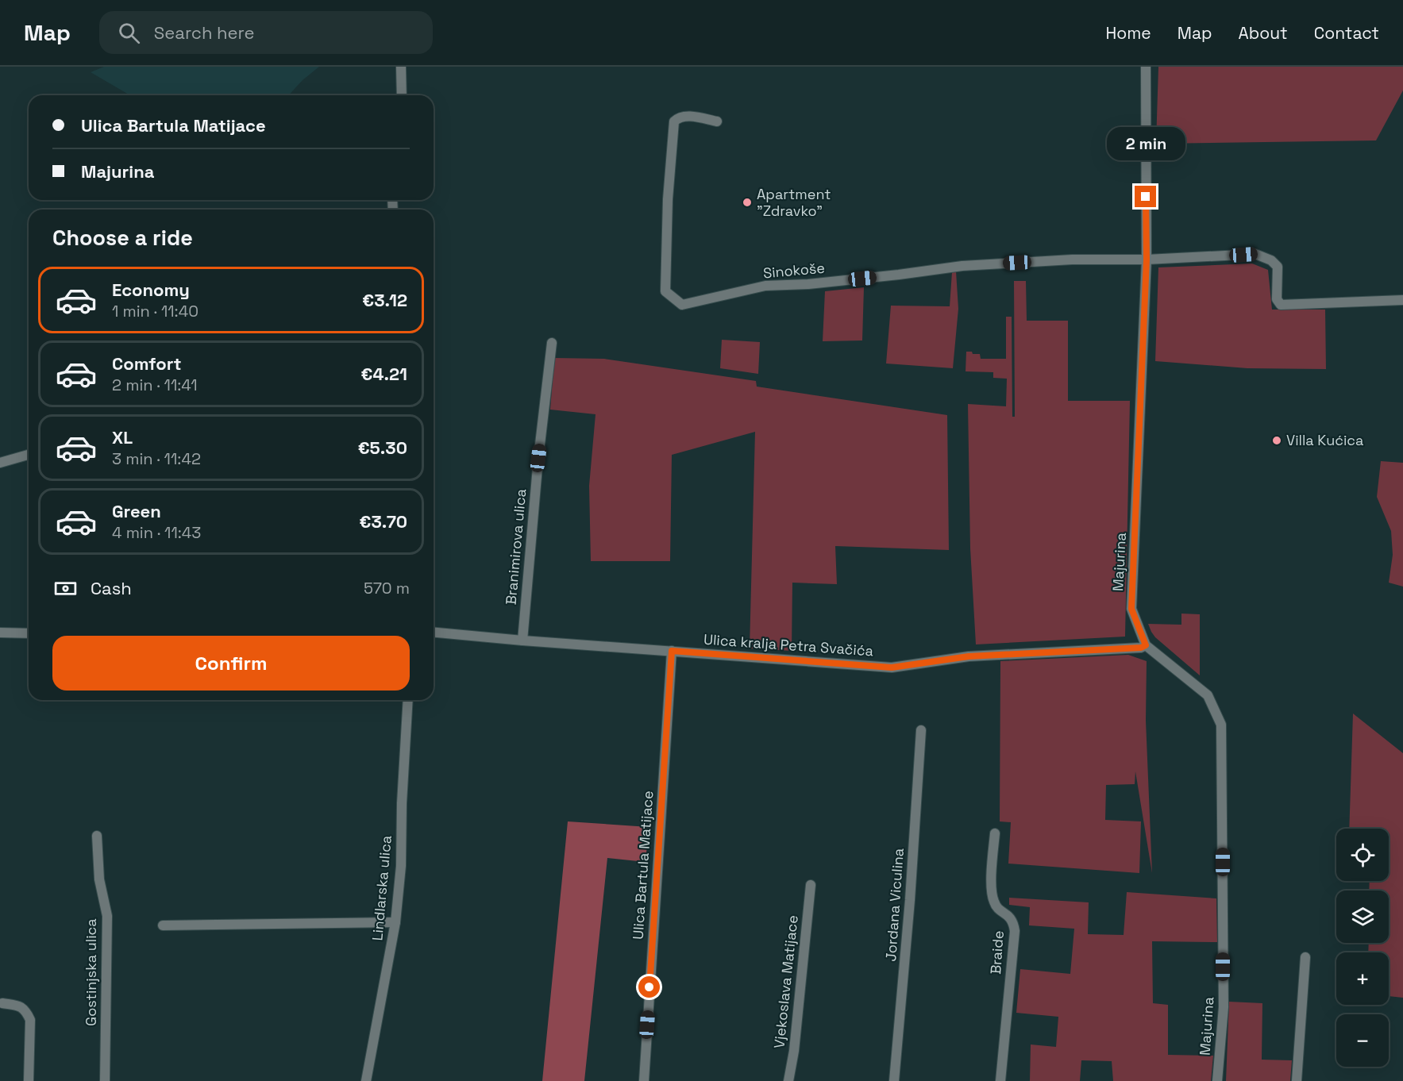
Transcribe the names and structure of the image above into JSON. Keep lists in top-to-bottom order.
{
  "streets": {
    "street": [
      "Sinokoše",
      "Branimirova ulica",
      "Majurina",
      "Ulica kralja Petra Svačića",
      "Ulica Bartula Matijace",
      "Lindlarska ulica",
      "Jordana Viculina",
      "Braide",
      "Gostinjska ulica",
      "Vjekoslava Matijace"
    ]
  },
  "crossings": [
    ["Sinokoše", "Majurina"],
    ["Branimirova ulica", "Ulica kralja Petra Svačića"],
    ["Majurina", "Ulica kralja Petra Svačića"],
    ["Ulica kralja Petra Svačića", "Ulica Bartula Matijace"]
  ],
  "places": ["Apartment \"Zdravko\"", "Villa Kućica"],
  "page": {
    "header": "Map",
    "search": "Search here",
    "nav": [
      "Home",
      "Map",
      "About",
      "Contact"
    ],
    "banner": ["Ulica Bartula Matijace", "Majurina"],
    "bubble": "2 min",
    "heading": "Choose a ride",
    "list": [
      {
        "name": "Economy",
        "note": "1 min · 11:40",
        "value": "€3.12"
      },
      {
        "name": "Comfort",
        "note": "2 min · 11:41",
        "value": "€4.21"
      },
      {
        "name": "XL",
        "note": "3 min · 11:42",
        "value": "€5.30"
      },
      {
        "name": "Green",
        "note": "4 min · 11:43",
        "value": "€3.70"
      }
    ],
    "pay": ["Cash", "570 m"],
    "buttons": "Confirm",
    "map_buttons": ["+", "−"]
  }
}
